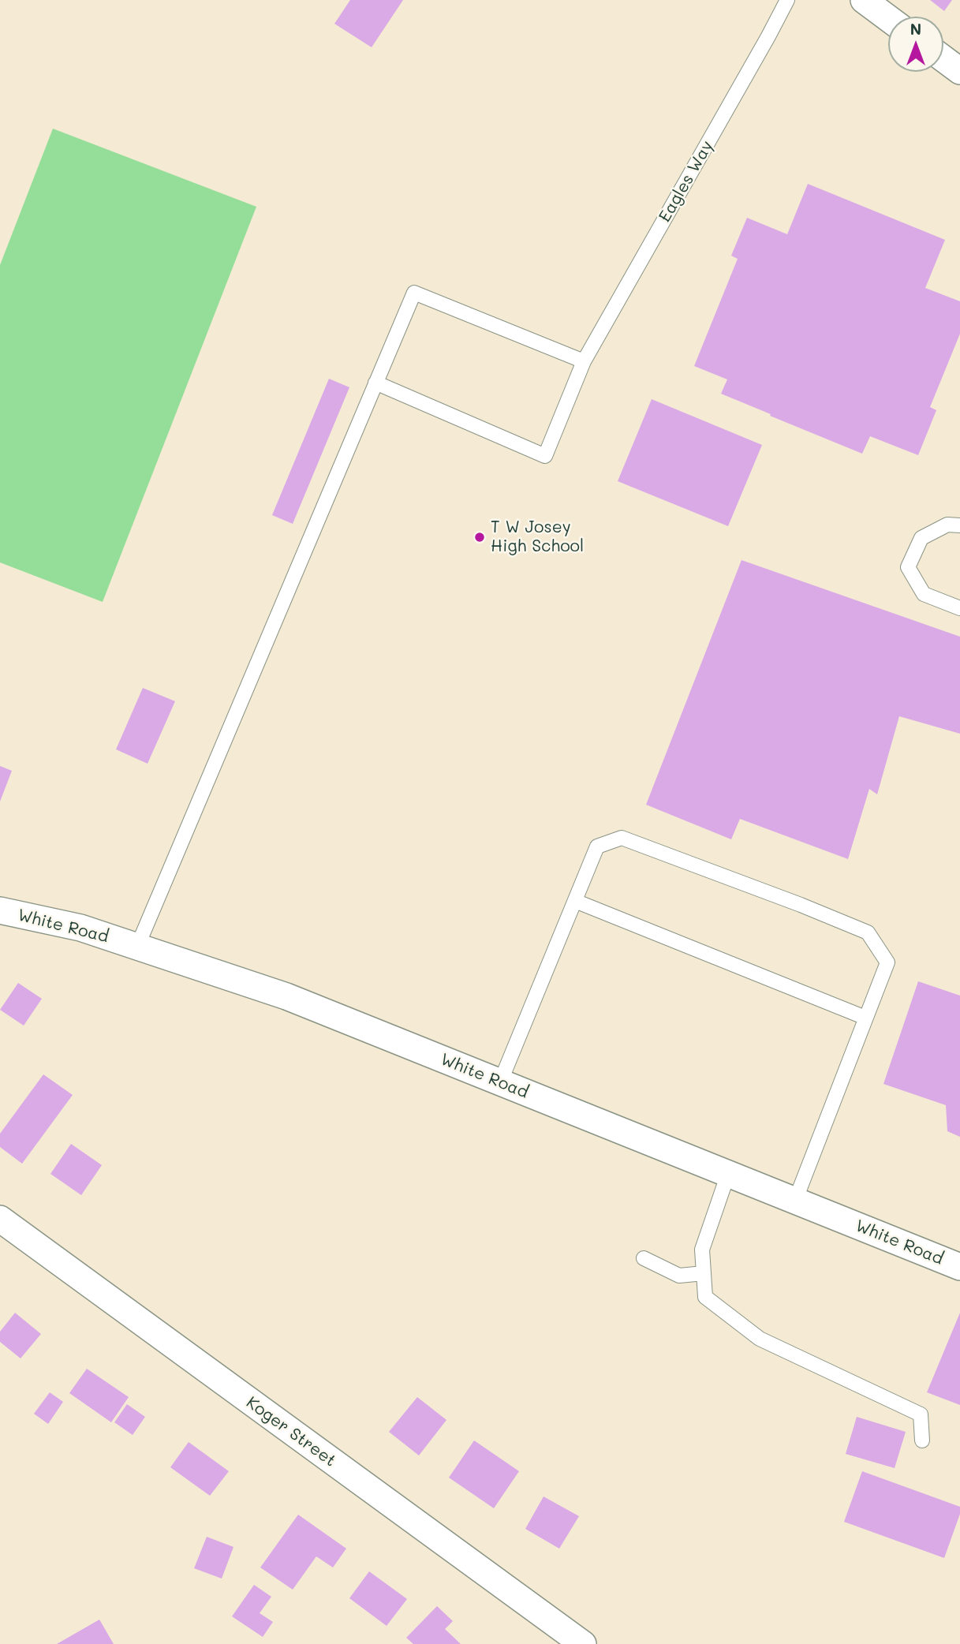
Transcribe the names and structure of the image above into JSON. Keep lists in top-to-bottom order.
{
  "streets": {
    "street": ["White Road", "Koger Street"],
    "lane": ["Eagles Way"]
  },
  "places": ["T W Josey High School"],
  "north": "top"
}
